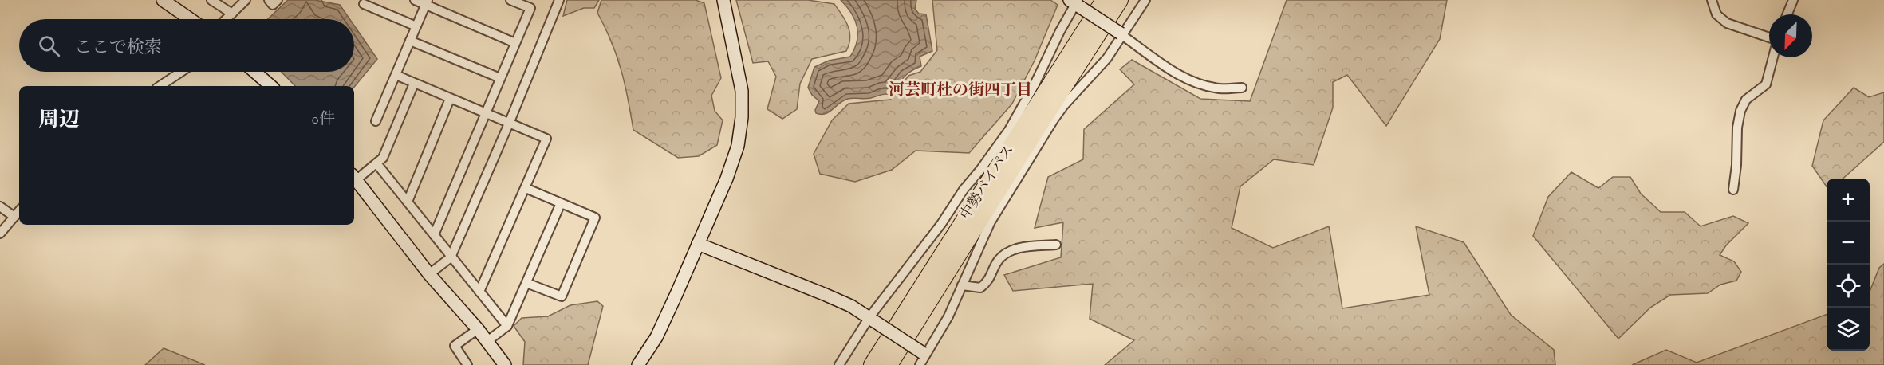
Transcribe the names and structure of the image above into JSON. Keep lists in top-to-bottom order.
{
  "streets": {
    "highway": ["中勢バイパス"]
  },
  "districts": ["河芸町杜の街四丁目"],
  "north": "bottom left",
  "page": {
    "search": "ここで検索",
    "heading": ["周辺", "0件"],
    "map_buttons": ["+", "−"]
  }
}
